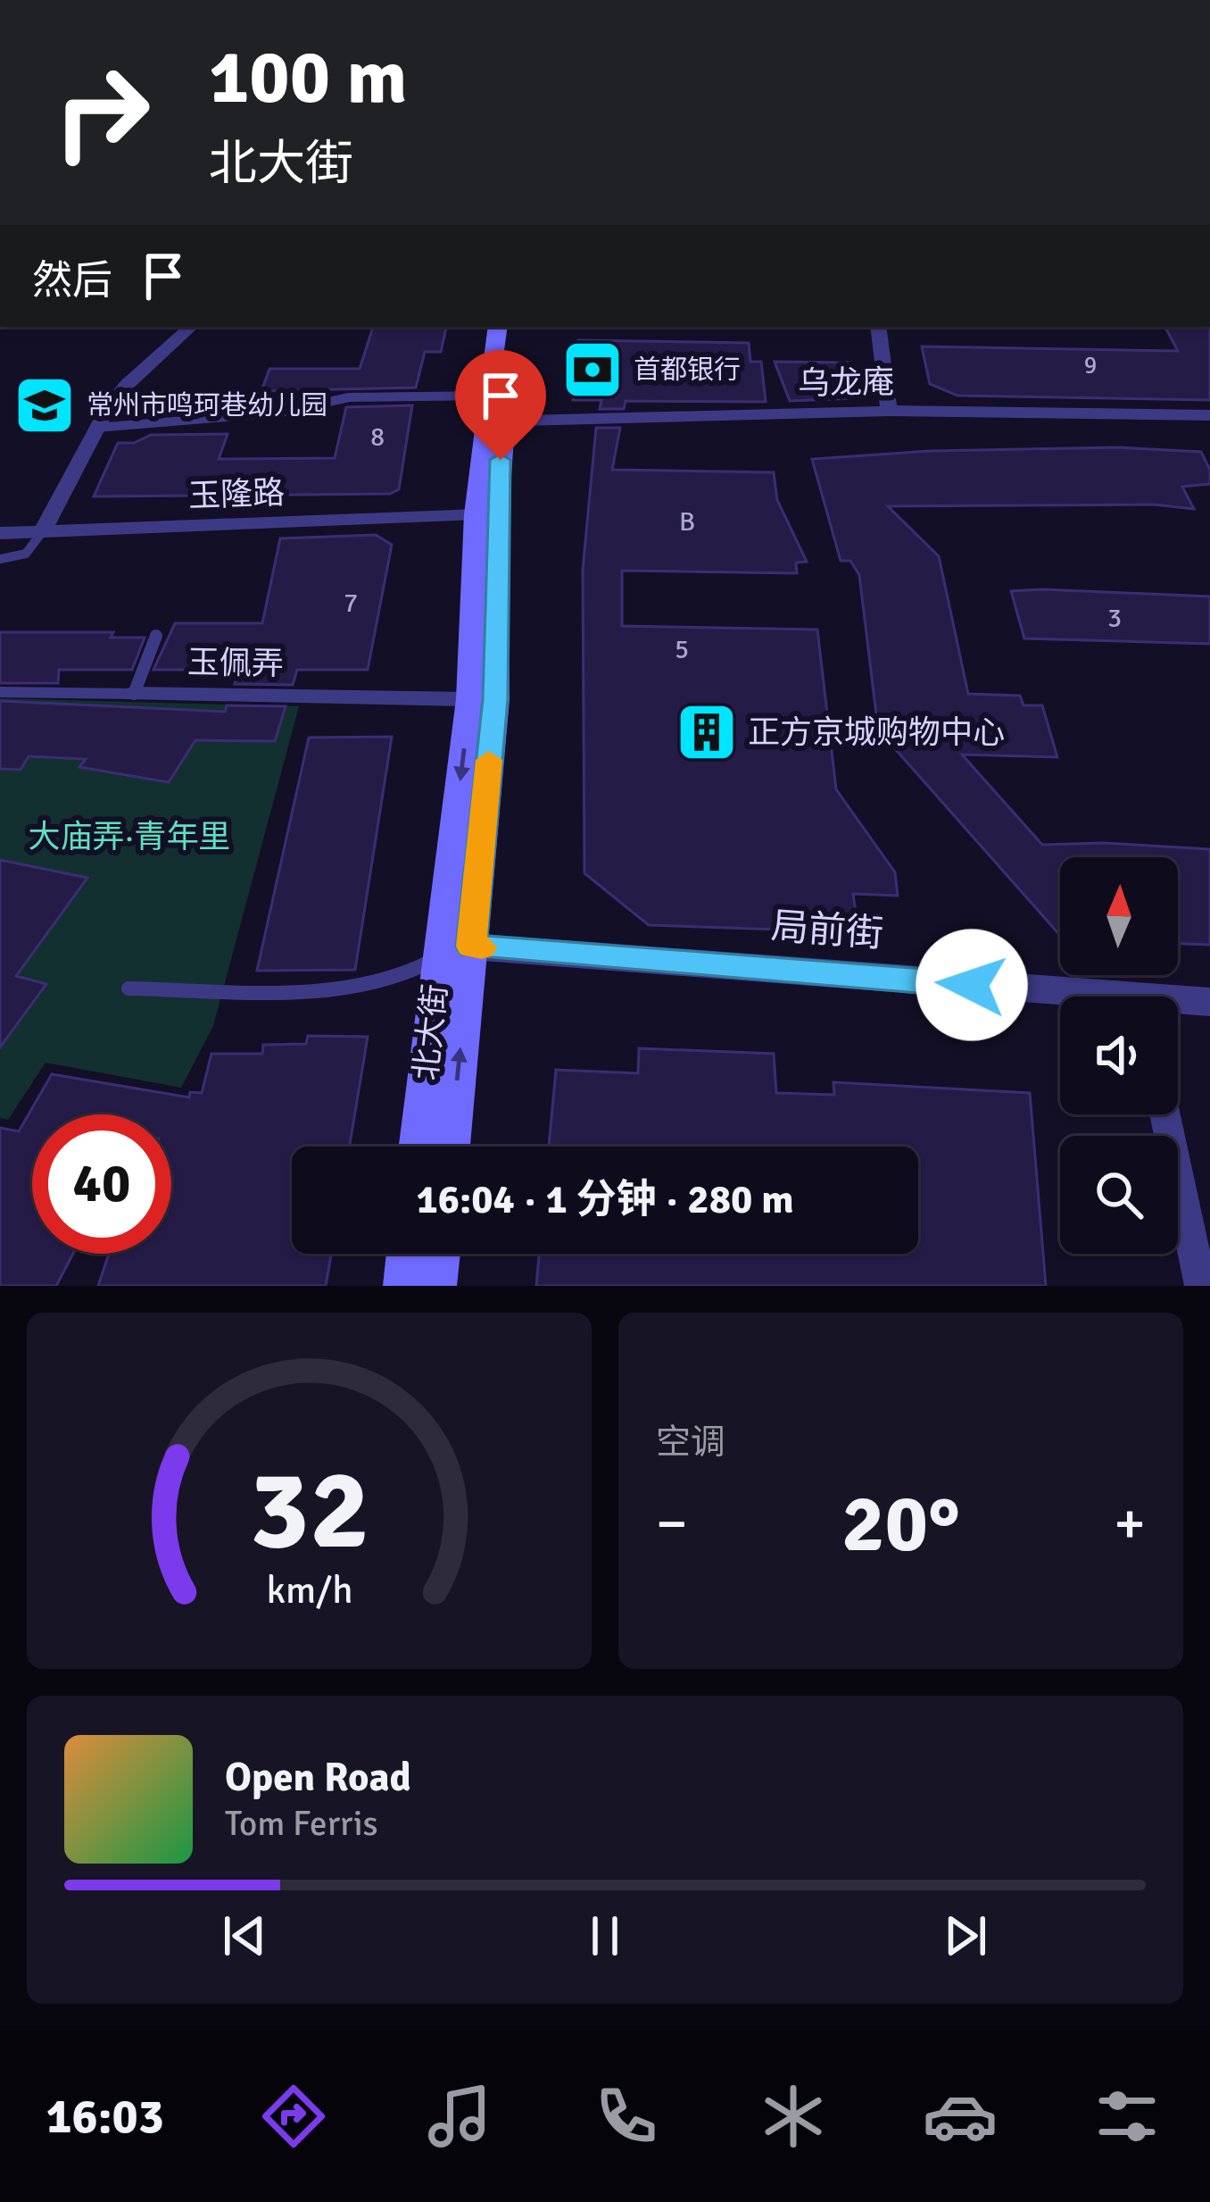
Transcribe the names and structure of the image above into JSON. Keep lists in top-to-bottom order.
{
  "streets": {
    "main road": ["北大街"],
    "street": [
      "乌龙庵",
      "玉隆路",
      "玉佩弄",
      "局前街"
    ]
  },
  "crossings": [
    ["乌龙庵", "北大街"],
    ["玉隆路", "北大街"],
    ["玉佩弄", "北大街"],
    ["局前街", "北大街"]
  ],
  "parks": ["大庙弄·青年里"],
  "places": {
    "bank": ["首都银行"],
    "school or university": ["常州市鸣珂巷幼儿园"],
    "building": ["正方京城购物中心"]
  },
  "house_numbers": [
    "9",
    "8",
    "B",
    "7",
    "3",
    "5"
  ],
  "north": "top",
  "page": {
    "turn": ["100 m", "北大街"],
    "then": "然后",
    "limit": "40",
    "trip": "16:04 · 1 分钟 · 280 m",
    "tile": "空调",
    "heat": ["−", "20°", "+"],
    "song": ["Open Road", "Tom Ferris"],
    "tabs": "16:03",
    "gauge": ["32", "km/h"]
  }
}
